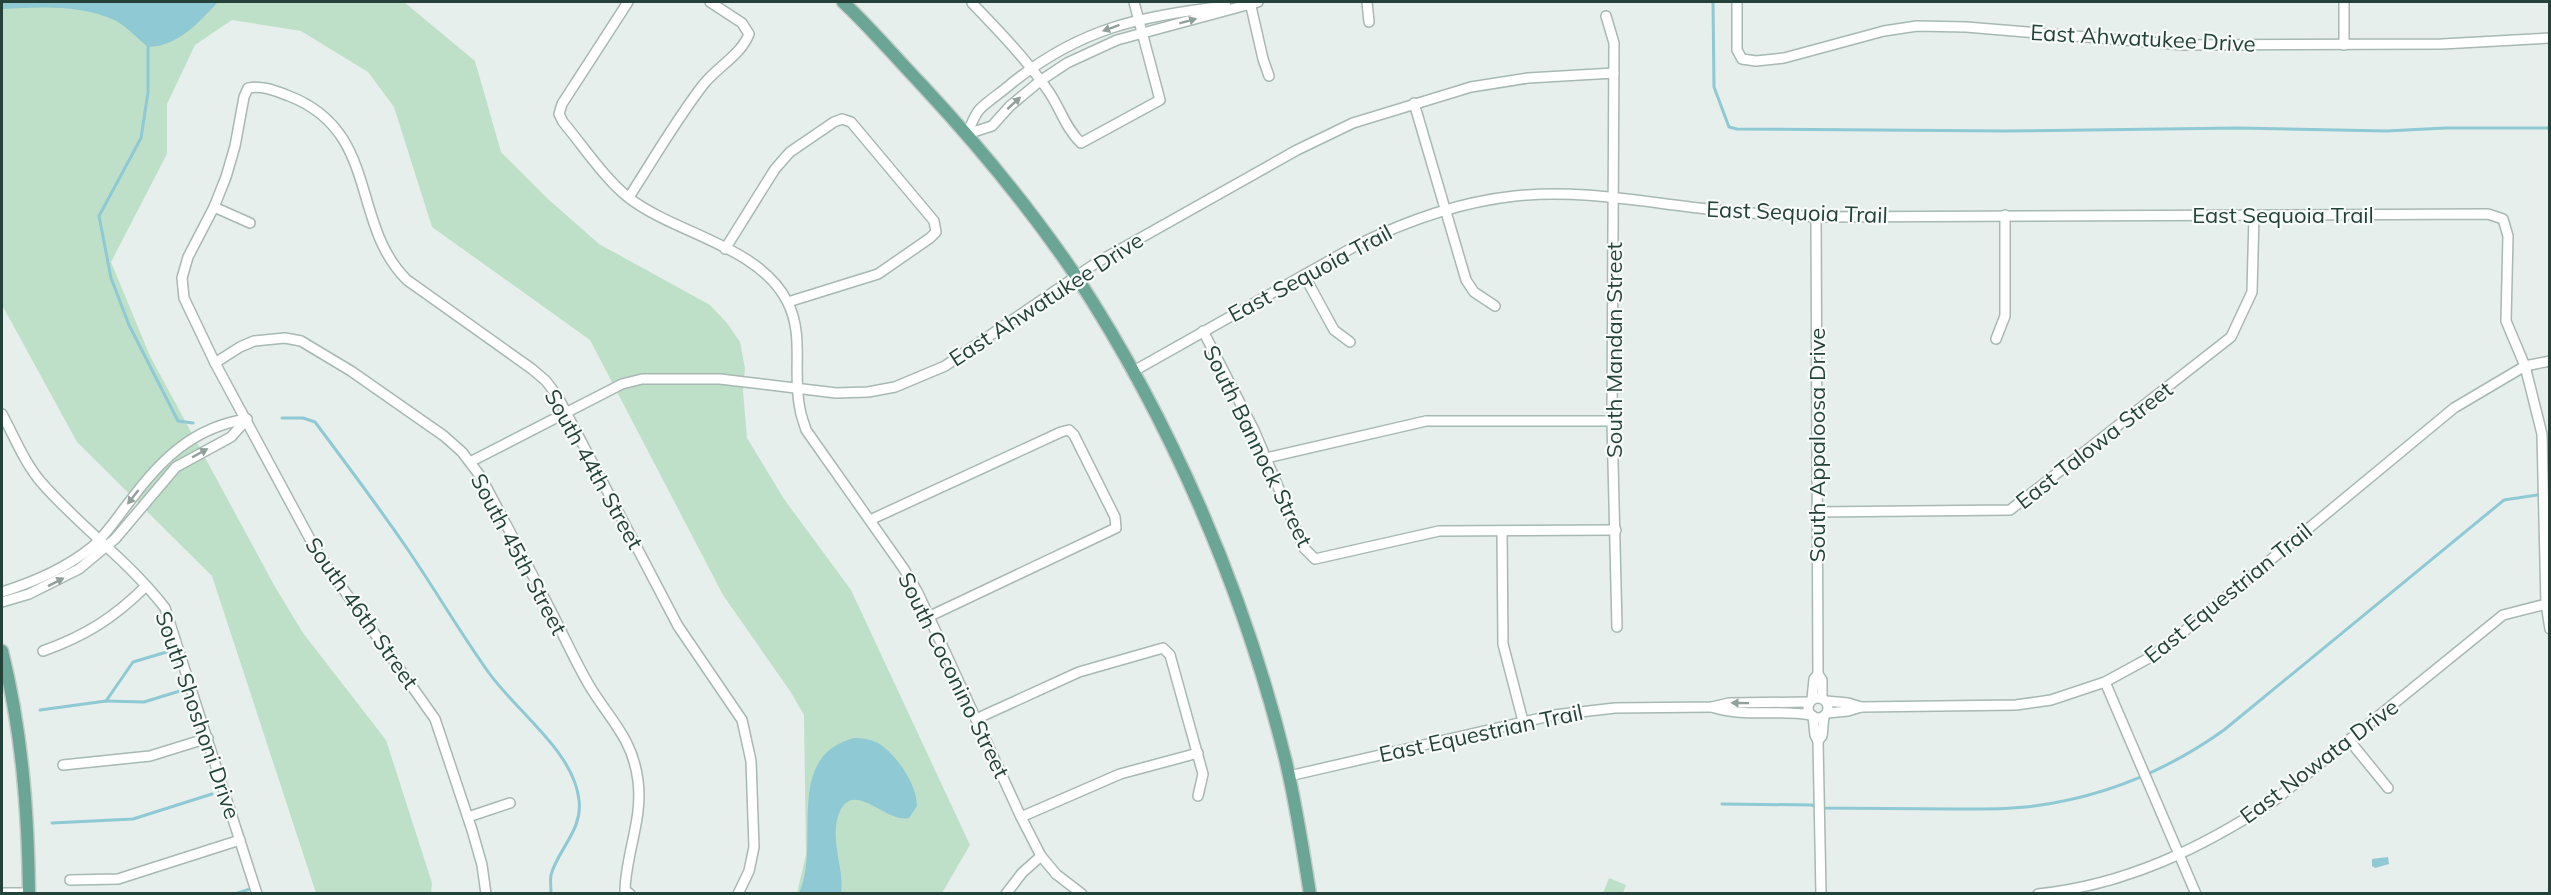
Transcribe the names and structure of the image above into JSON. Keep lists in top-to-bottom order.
{
  "streets": {
    "street": [
      "East Ahwatukee Drive",
      "East Sequoia Trail",
      "South Mandan Street",
      "South Appaloosa Drive",
      "East Talowa Street",
      "South Bannock Street",
      "South 44th Street",
      "South 45th Street",
      "East Equestrian Trail",
      "South 46th Street",
      "South Coconino Street",
      "South Shoshoni Drive",
      "East Nowata Drive"
    ]
  },
  "crossings": [
    ["East Ahwatukee Drive", "South Mandan Street"],
    ["East Ahwatukee Drive", "South 44th Street"],
    ["East Ahwatukee Drive", "South 45th Street"],
    ["East Ahwatukee Drive", "South Coconino Street"],
    ["East Sequoia Trail", "South Mandan Street"],
    ["East Sequoia Trail", "South Appaloosa Drive"],
    ["East Sequoia Trail", "East Talowa Street"],
    ["East Sequoia Trail", "South Bannock Street"],
    ["East Sequoia Trail", "East Equestrian Trail"],
    ["South Appaloosa Drive", "East Talowa Street"],
    ["South Appaloosa Drive", "East Equestrian Trail"],
    ["South 44th Street", "South 46th Street"],
    ["South 45th Street", "South 46th Street"]
  ]
}
